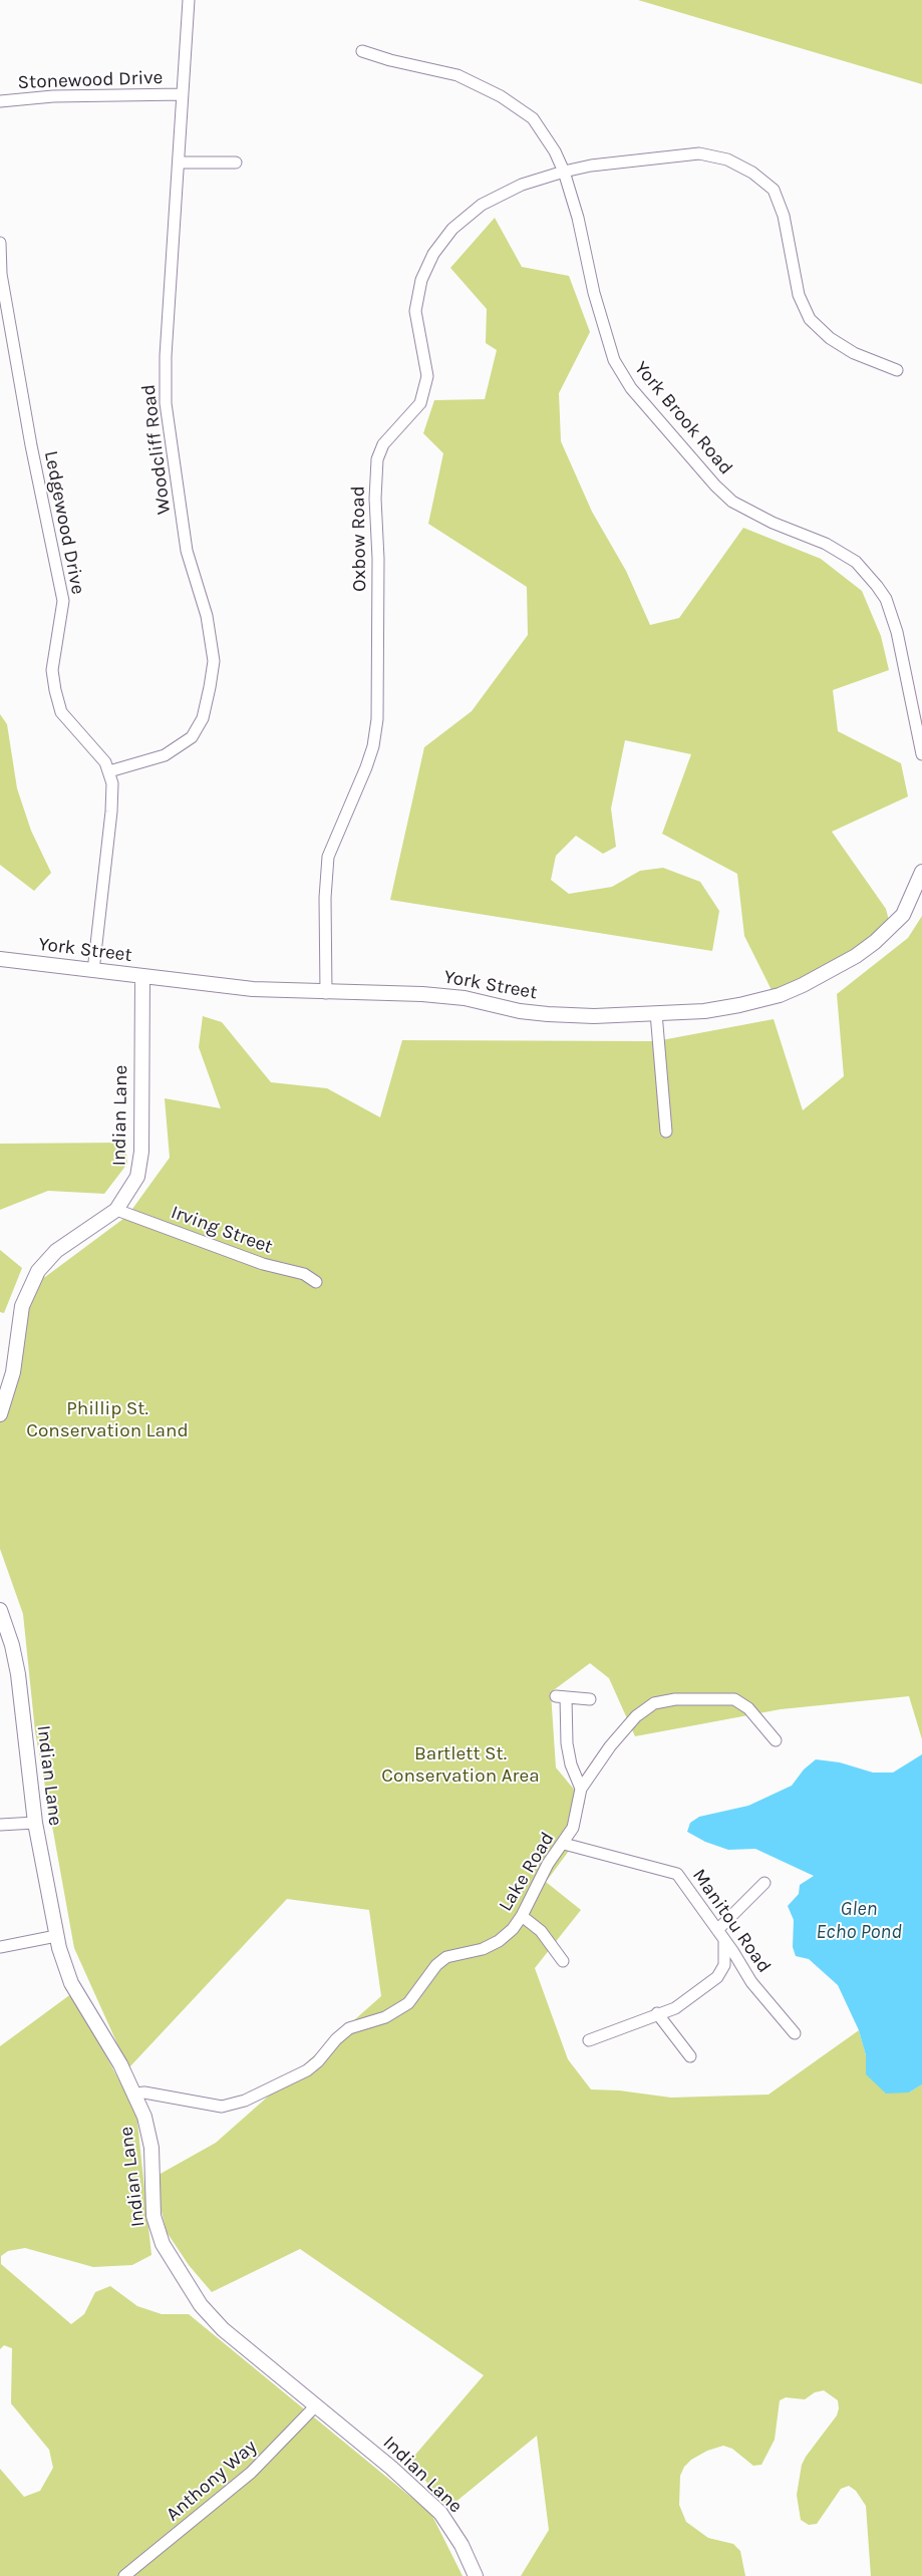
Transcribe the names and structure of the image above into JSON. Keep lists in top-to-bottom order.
{
  "streets": {
    "street": [
      "Stonewood Drive",
      "York Brook Road",
      "Woodcliff Road",
      "Ledgewood Drive",
      "Oxbow Road",
      "York Street",
      "Indian Lane",
      "Irving Street",
      "Lake Road",
      "Manitou Road",
      "Anthony Way"
    ]
  },
  "crossings": [
    ["Stonewood Drive", "Woodcliff Road"],
    ["York Brook Road", "Oxbow Road"],
    ["Woodcliff Road", "Ledgewood Drive"],
    ["Ledgewood Drive", "York Street"],
    ["Oxbow Road", "York Street"],
    ["York Street", "Indian Lane"],
    ["Indian Lane", "Irving Street"],
    ["Indian Lane", "Lake Road"],
    ["Indian Lane", "Anthony Way"],
    ["Lake Road", "Manitou Road"]
  ],
  "water": ["Glen Echo Pond"],
  "parks": ["Phillip St. Conservation Land", "Bartlett St. Conservation Area"]
}
